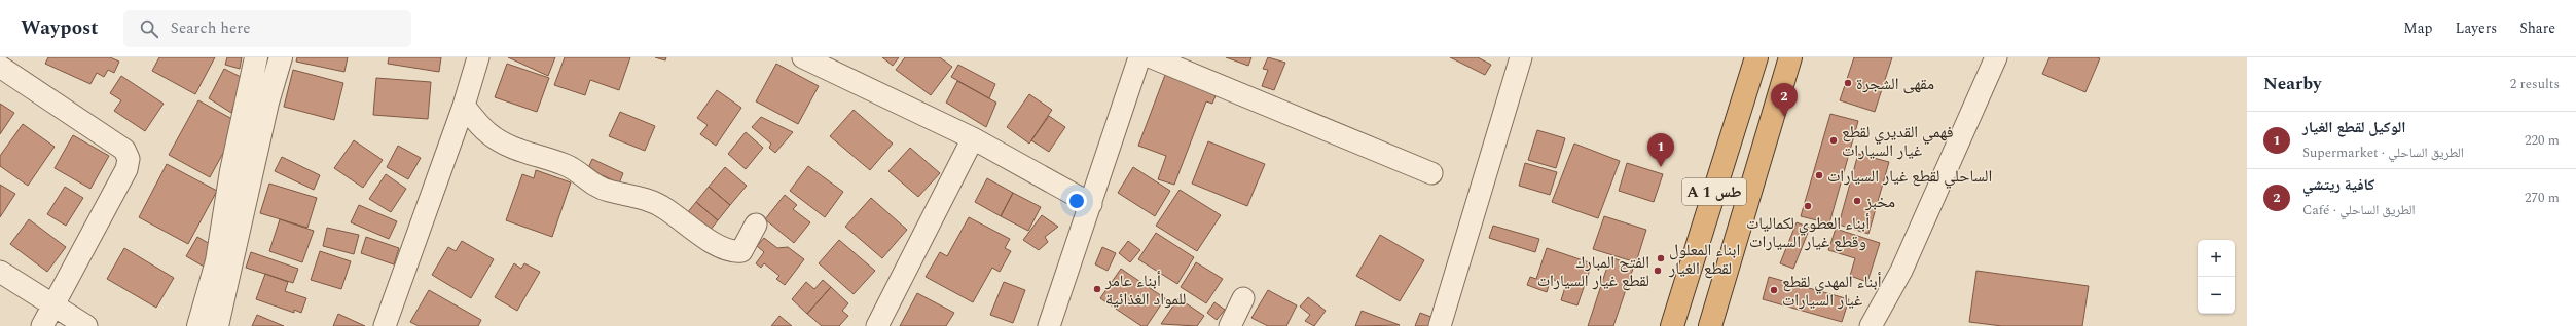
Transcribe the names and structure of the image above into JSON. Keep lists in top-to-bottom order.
{
  "streets": {
    "highway": ["A 1 طس"]
  },
  "places": [
    "مقهى الشجرة",
    "فهمي القديري لقطع غيار السيارات",
    "الساحلي لقطع غيار السيارات",
    "مخبز",
    "أبناء العطوي لكماليات وقطع غيار السيارات",
    "ابناء المعلول لقطع الغيار",
    "الفتح المبارك لقطع غيار السيارات",
    "أبناء عامر للمواد الغذائية",
    "أبناء المهدي لقطع غيار السيارات"
  ],
  "page": {
    "header": "Waypost",
    "search": "Search here",
    "nav": ["Map", "Layers", "Share"],
    "heading": ["Nearby", "2 results"],
    "pins": ["2", "1"],
    "list": [
      {
        "mark": "1",
        "name": "الوكيل لقطع الغيار",
        "note": "Supermarket · الطريق الساحلي",
        "value": "220 m"
      },
      {
        "mark": "2",
        "name": "كافية ريتشي",
        "note": "Café · الطريق الساحلي",
        "value": "270 m"
      }
    ],
    "map_buttons": ["+", "−"]
  }
}
